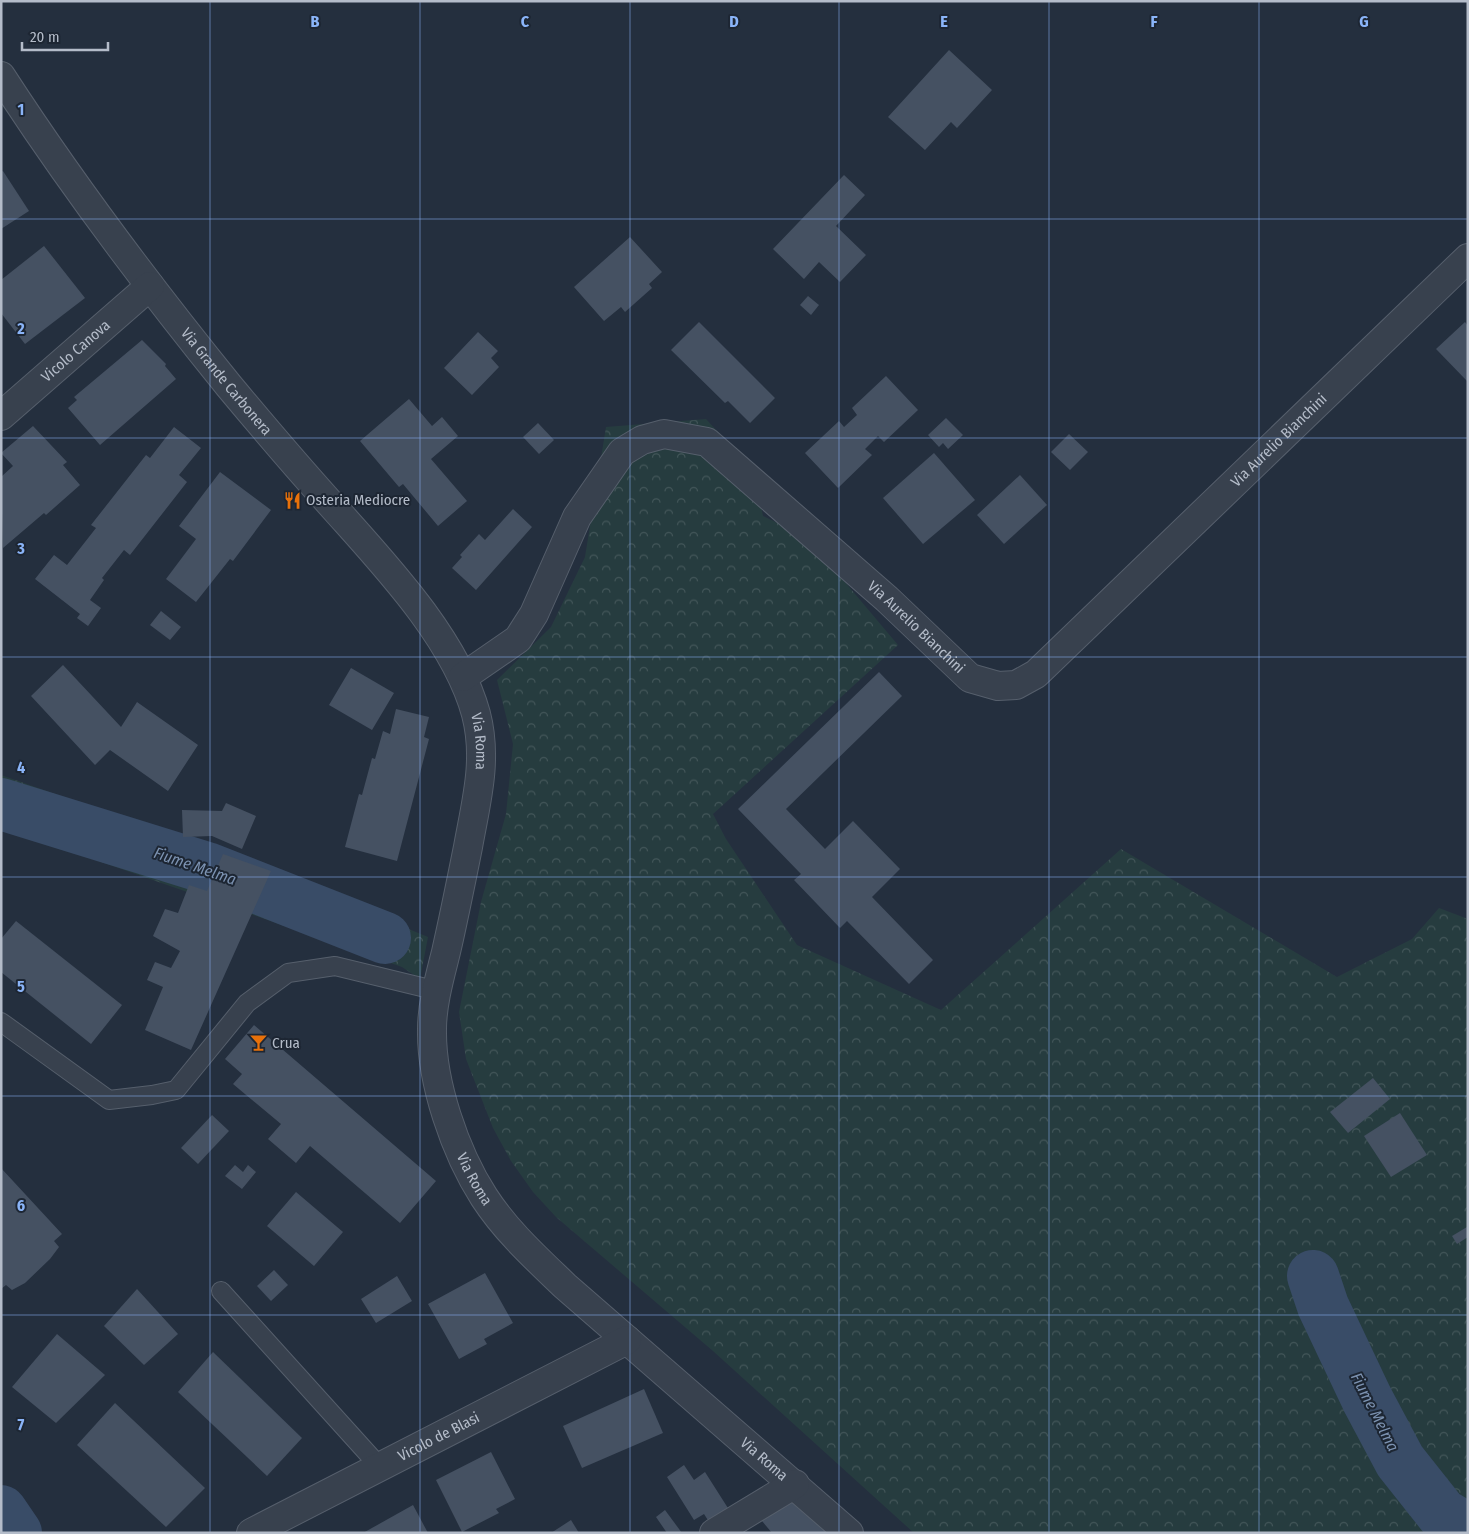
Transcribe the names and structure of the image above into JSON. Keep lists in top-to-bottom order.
{
  "streets": {
    "street": [
      "Vicolo Canova",
      "Via Grande Carbonera",
      "Via Aurelio Bianchini",
      "Via Roma",
      "Vicolo de Blasi"
    ]
  },
  "crossings": [
    ["Vicolo Canova", "Via Grande Carbonera"],
    ["Via Grande Carbonera", "Via Aurelio Bianchini"],
    ["Via Grande Carbonera", "Via Roma"],
    ["Via Aurelio Bianchini", "Via Roma"],
    ["Via Roma", "Vicolo de Blasi"]
  ],
  "water": ["Fiume Melma"],
  "places": {
    "restaurant": ["Osteria Mediocre"],
    "bar": ["Crua"]
  },
  "scale_bar": "20 m",
  "grid": {
    "columns": [
      "B",
      "C",
      "D",
      "E",
      "F",
      "G"
    ],
    "rows": [
      "1",
      "2",
      "3",
      "4",
      "5",
      "6",
      "7"
    ]
  }
}
